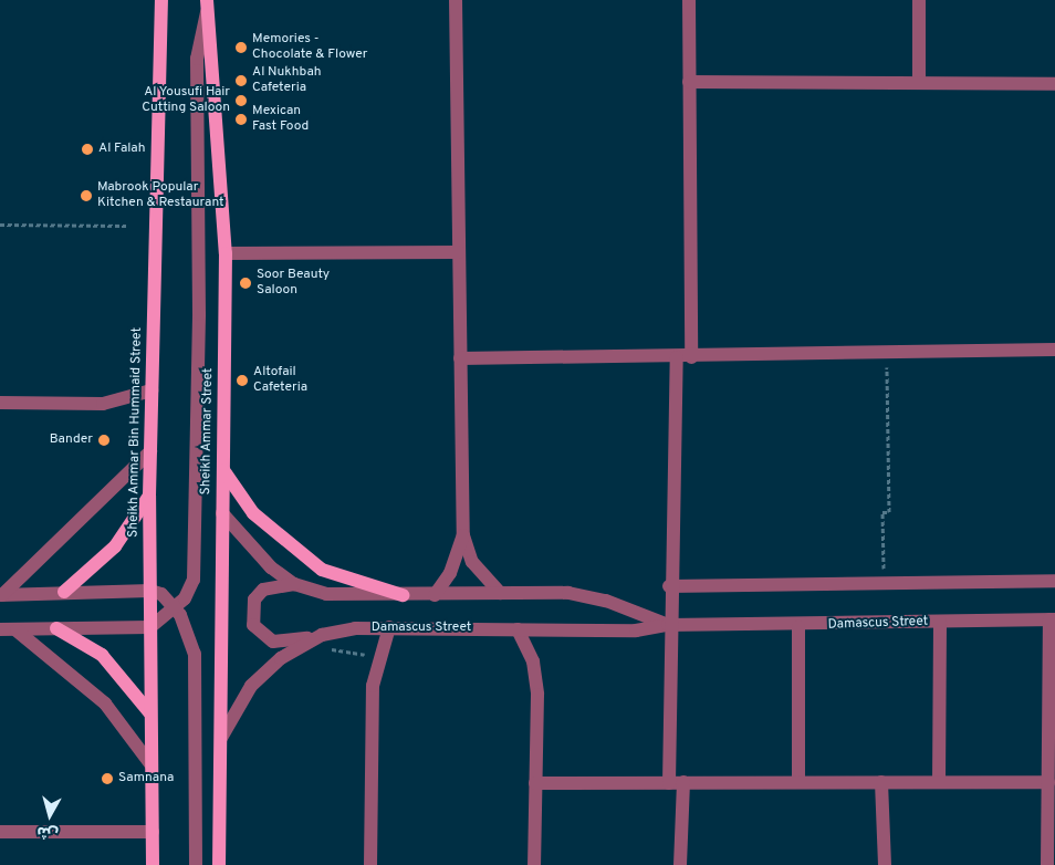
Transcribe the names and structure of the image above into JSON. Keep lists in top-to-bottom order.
{
  "streets": {
    "main road": ["Sheikh Ammar Street", "Sheikh Ammar Bin Hummaid Street"],
    "street": ["Damascus Street"]
  },
  "crossings": [
    ["Sheikh Ammar Street", "Damascus Street"]
  ],
  "places": [
    "Memories - Chocolate & Flower",
    "Al Nukhbah Cafeteria",
    "Al Yousufi Hair Cutting Saloon",
    "Mexican Fast Food",
    "Al Falah",
    "Mabrook Popular Kitchen & Restaurant",
    "Soor Beauty Saloon",
    "Altofail Cafeteria",
    "Bander",
    "Samnana"
  ],
  "north": "bottom"
}
